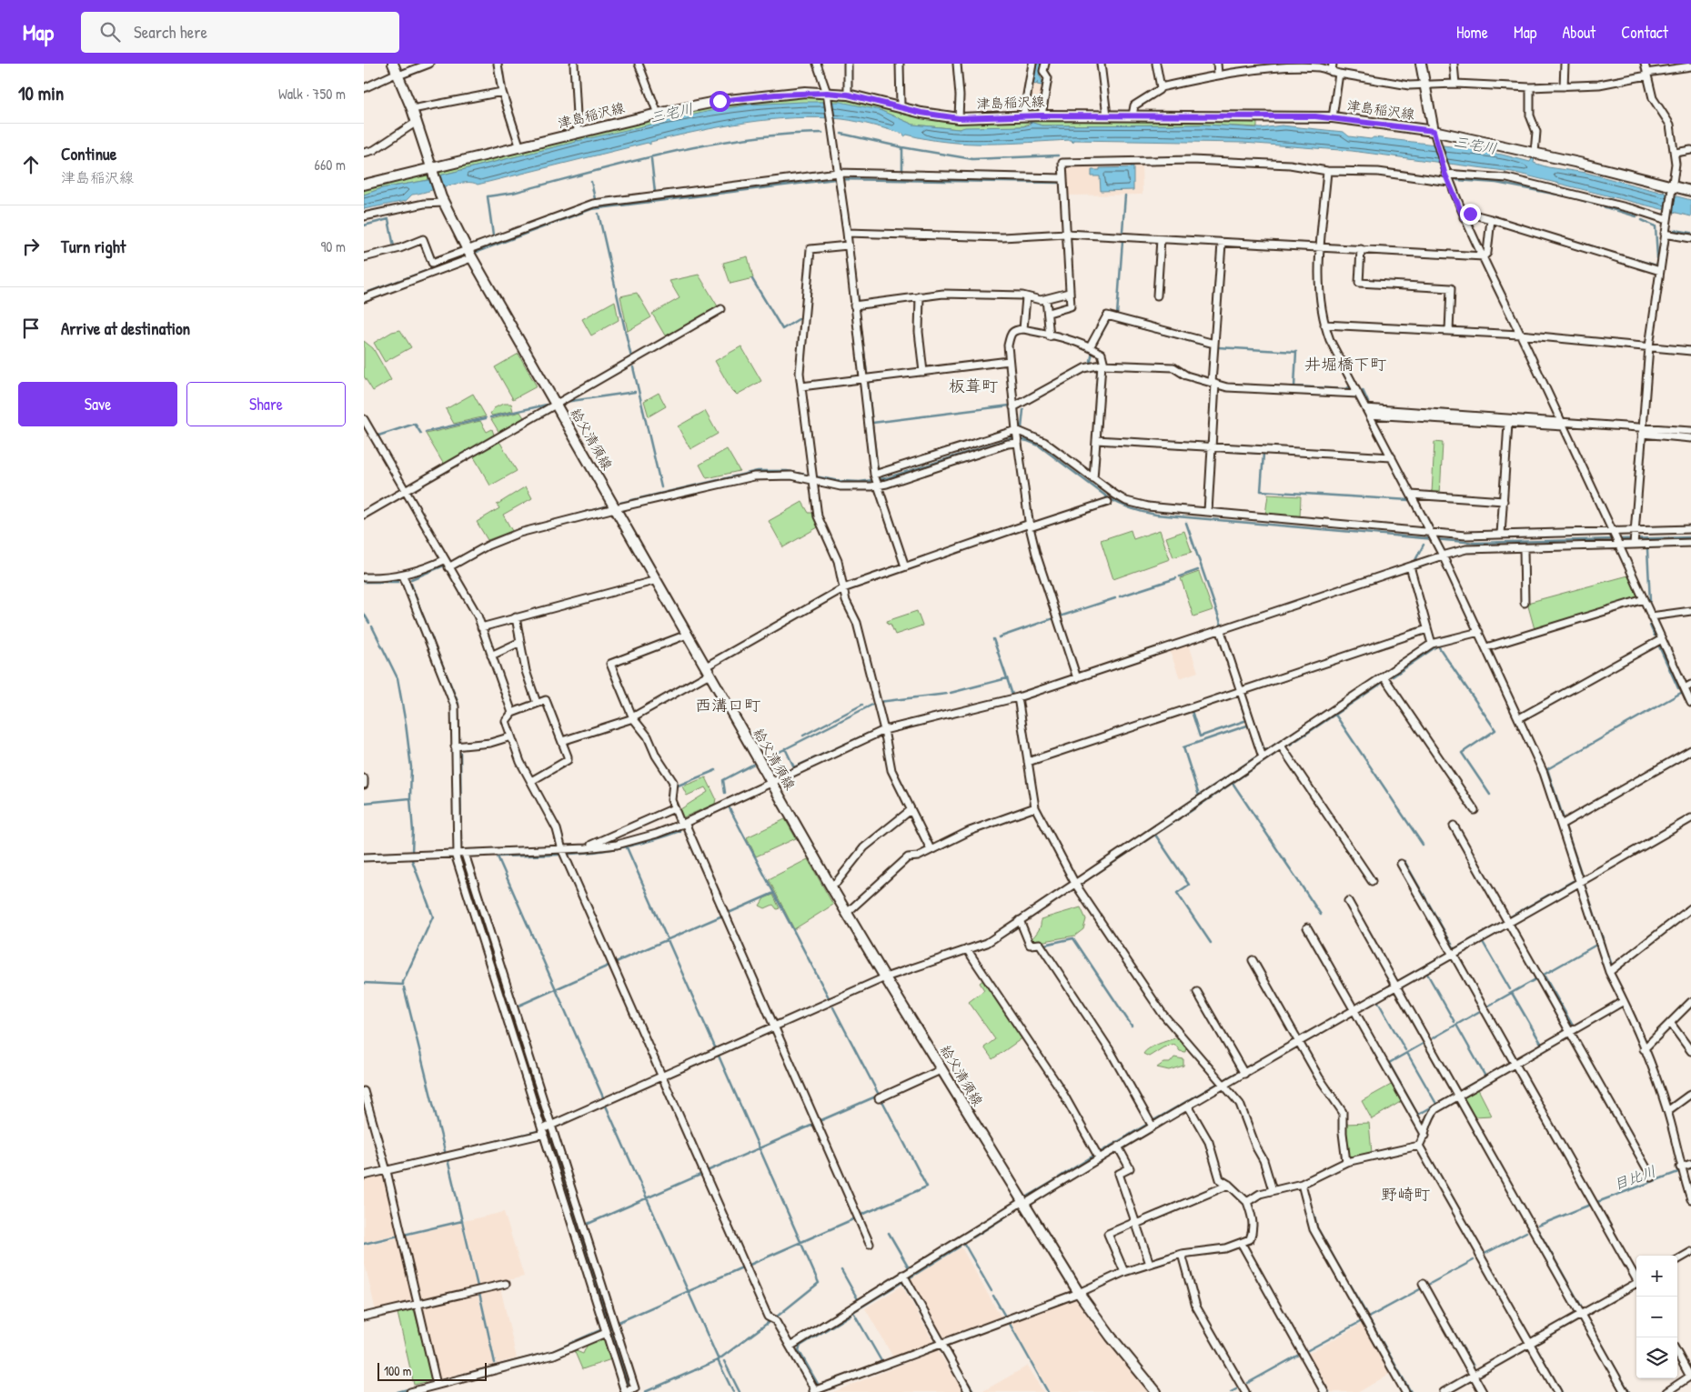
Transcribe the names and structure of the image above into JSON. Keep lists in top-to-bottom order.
{
  "streets": {
    "main road": ["津島稲沢線", "給父清須線"]
  },
  "crossings": [
    ["津島稲沢線", "給父清須線"]
  ],
  "districts": [
    "井堀橋下町",
    "板葺町",
    "西溝口町",
    "野崎町"
  ],
  "water": ["三宅川", "目比川"],
  "scale_bar": "100 m",
  "page": {
    "header": "Map",
    "search": "Search here",
    "nav": [
      "Home",
      "Map",
      "About",
      "Contact"
    ],
    "heading": ["10 min", "Walk · 750 m"],
    "list": [
      ["Continue", "津島稲沢線", "660 m"],
      ["Turn right", "90 m"],
      "Arrive at destination"
    ],
    "buttons": ["Save", "Share"],
    "map_buttons": ["+", "−"],
    "scale": "100 m"
  }
}
